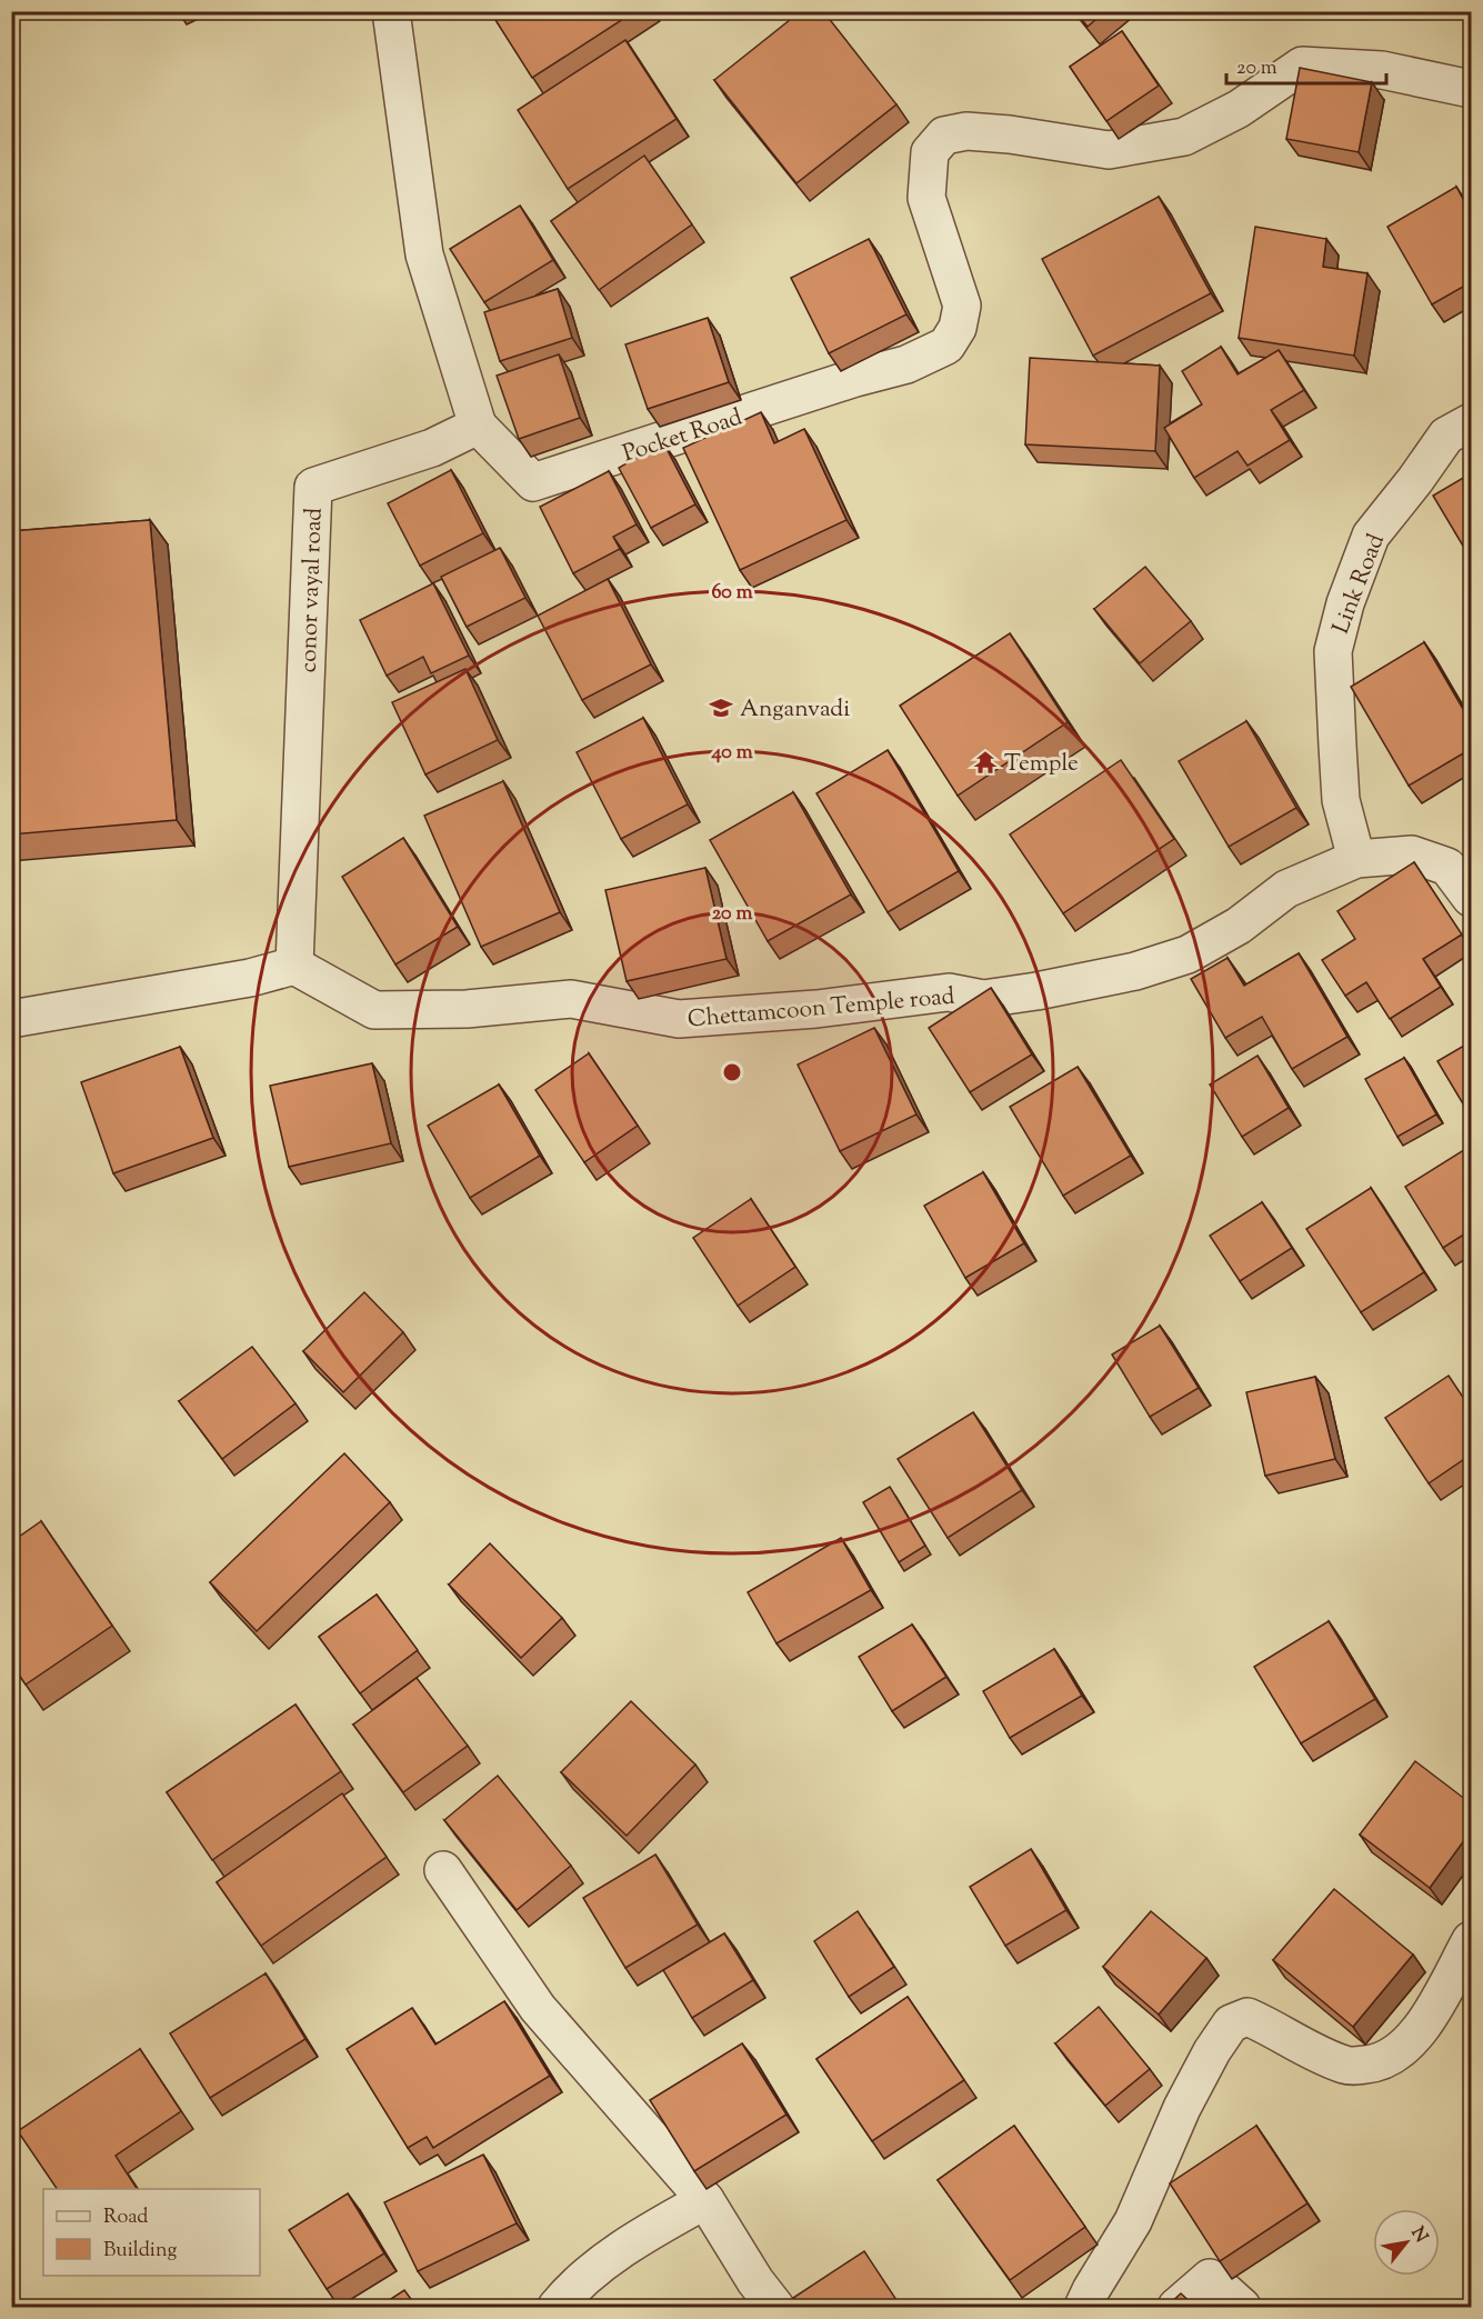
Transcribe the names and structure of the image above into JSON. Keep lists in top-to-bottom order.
{
  "streets": {
    "street": [
      "Pocket Road",
      "Link Road",
      "conor vayal road",
      "Chettamcoon Temple road"
    ]
  },
  "crossings": [
    ["Pocket Road", "conor vayal road"],
    ["Link Road", "Chettamcoon Temple road"],
    ["conor vayal road", "Chettamcoon Temple road"]
  ],
  "places": {
    "school or university": ["Anganvadi"],
    "temple": ["Temple"]
  },
  "legend": ["Road", "Building"],
  "scale_bar": "20 m",
  "north": "top right",
  "rings": ["60 m", "40 m", "20 m"]
}
